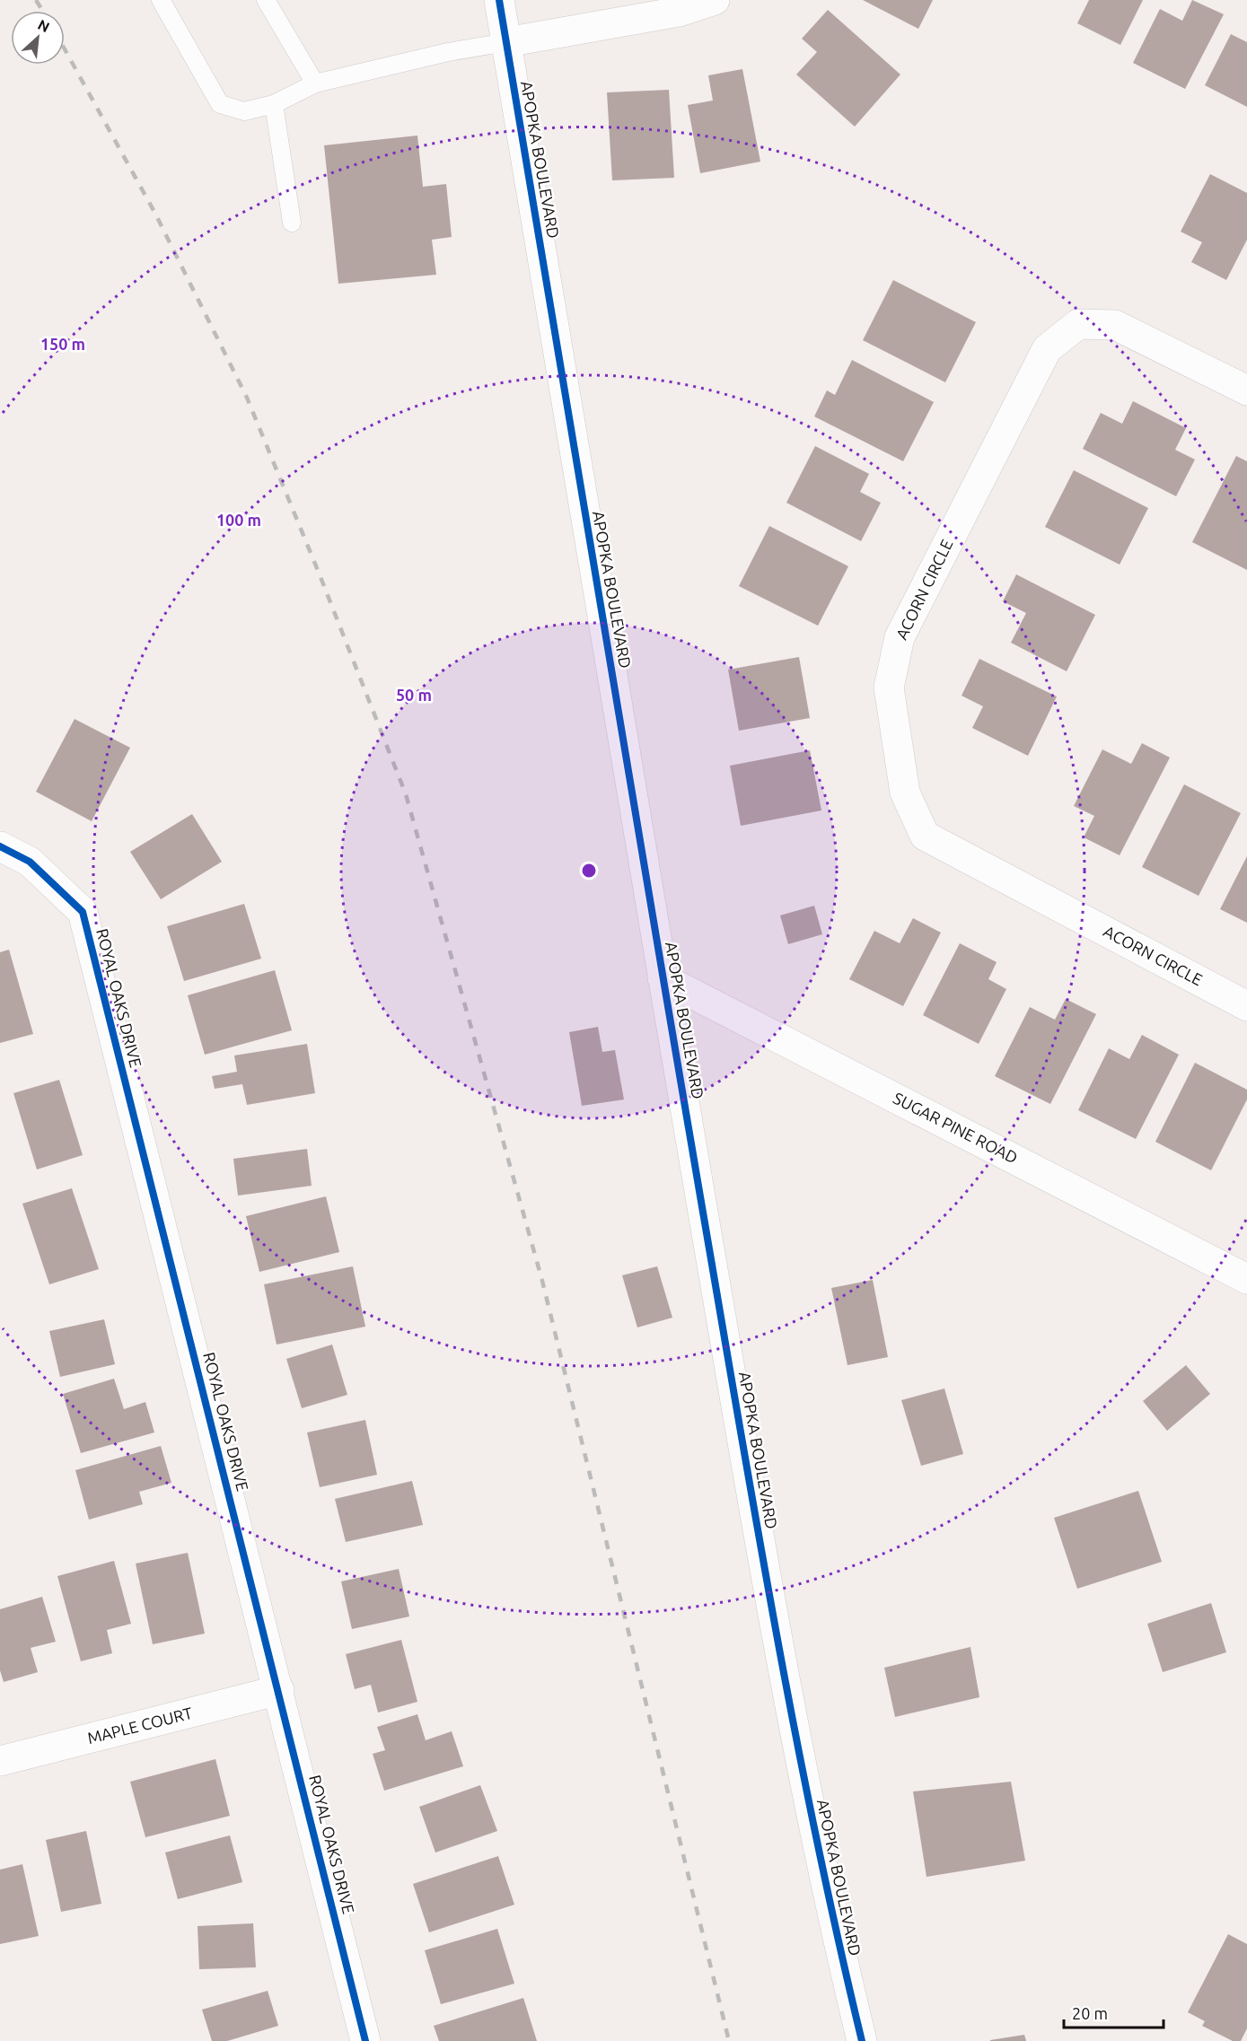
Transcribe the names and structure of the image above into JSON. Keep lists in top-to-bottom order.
{
  "streets": {
    "street": [
      "APOPKA BOULEVARD",
      "ACORN CIRCLE",
      "ROYAL OAKS DRIVE",
      "SUGAR PINE ROAD",
      "MAPLE COURT"
    ]
  },
  "crossings": [
    ["APOPKA BOULEVARD", "SUGAR PINE ROAD"],
    ["ROYAL OAKS DRIVE", "MAPLE COURT"]
  ],
  "scale_bar": "20 m",
  "north": "top right",
  "rings": ["150 m", "100 m", "50 m"]
}
